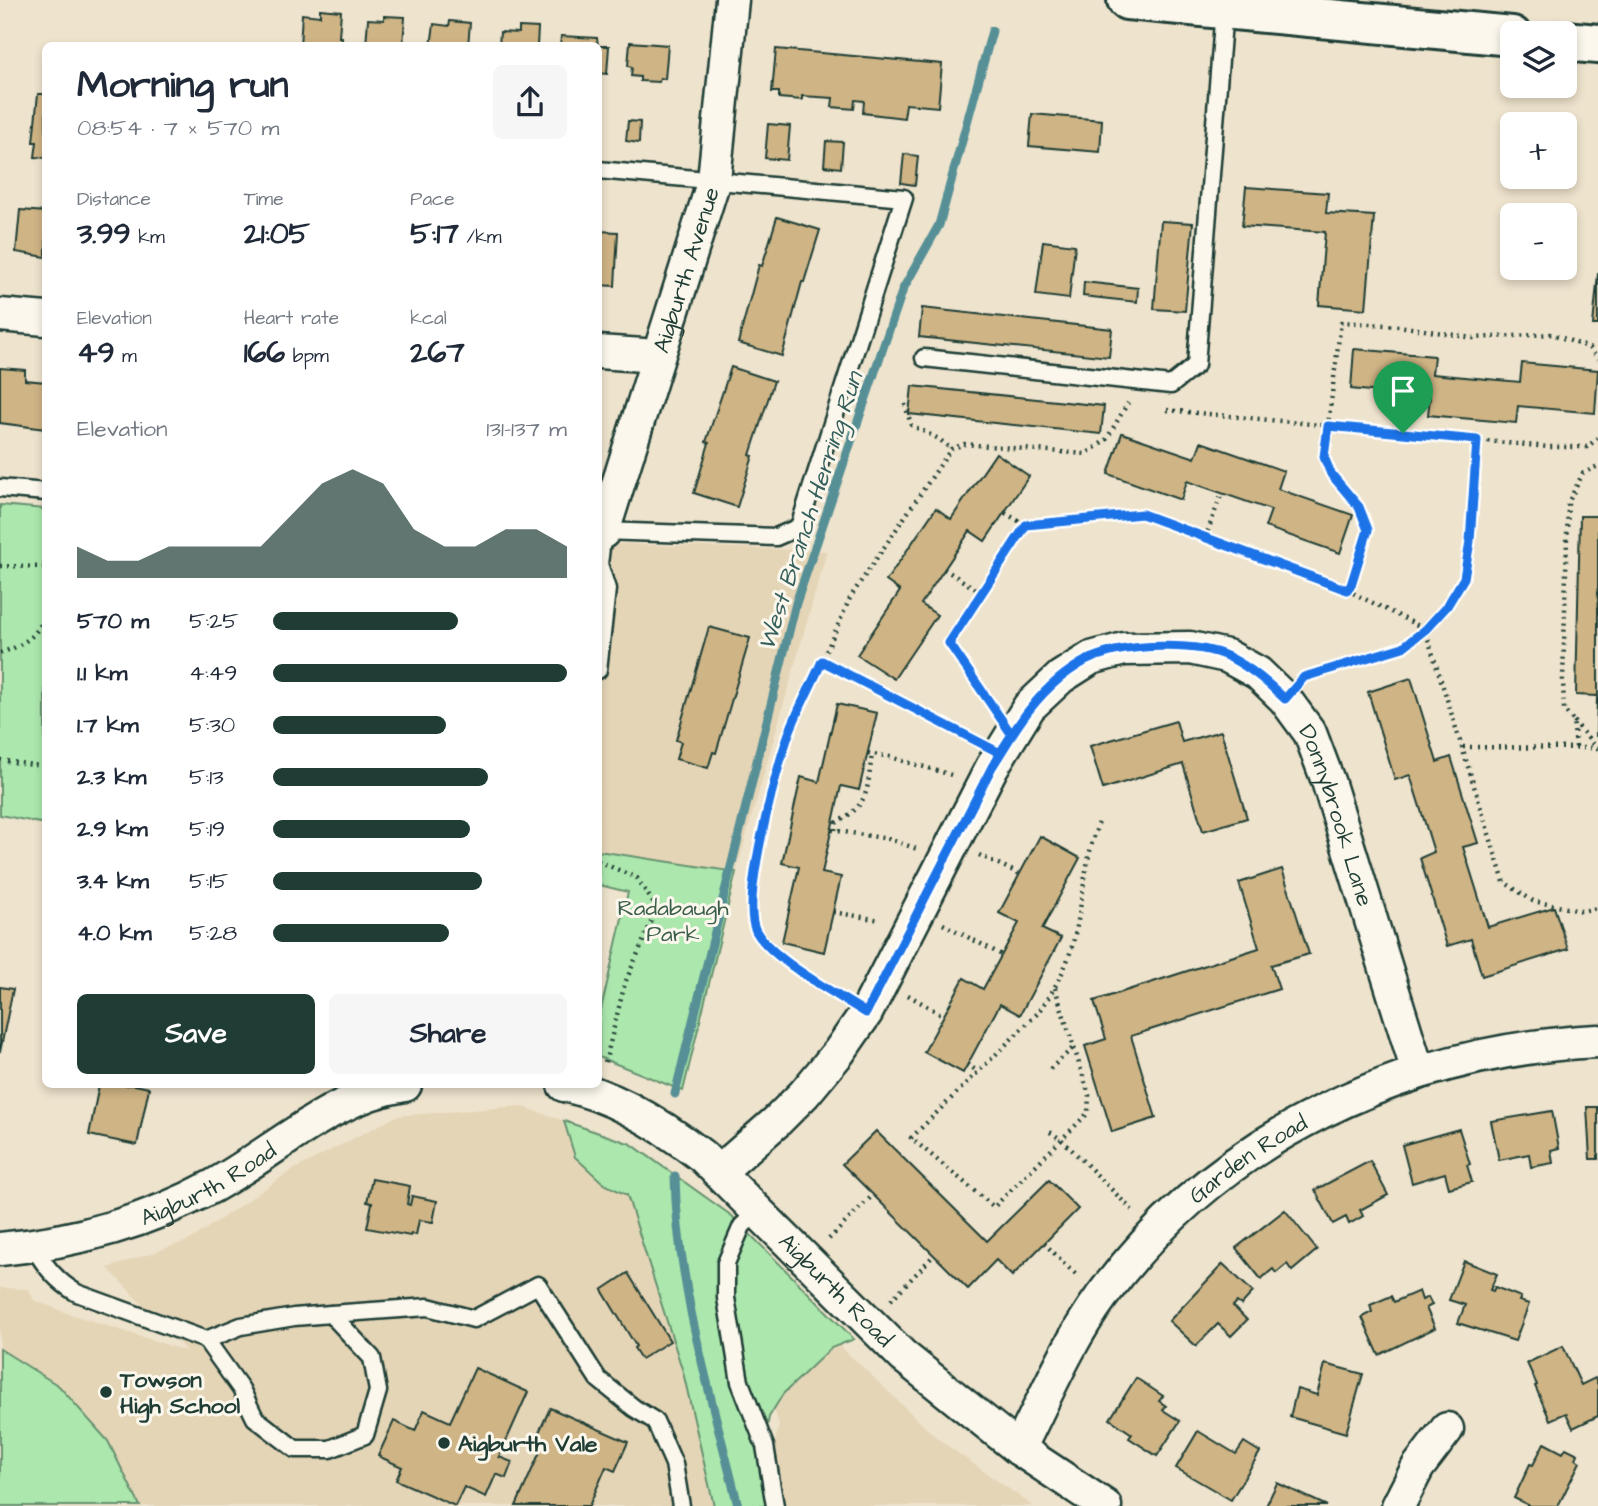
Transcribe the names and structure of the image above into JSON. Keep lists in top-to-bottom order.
{
  "streets": {
    "street": [
      "Aigburth Avenue",
      "Donnybrook Lane",
      "Garden Road",
      "Aigburth Road"
    ]
  },
  "crossings": [
    ["Donnybrook Lane", "Garden Road"],
    ["Donnybrook Lane", "Aigburth Road"],
    ["Garden Road", "Aigburth Road"]
  ],
  "water": ["West Branch Herring Run"],
  "parks": ["Radabaugh Park"],
  "places": ["Towson High School", "Aigburth Vale"],
  "page": {
    "map_buttons": ["+", "−"],
    "heading": ["Morning run", "08:54 · 7 × 570 m"],
    "stats": [
      ["Distance", "3.99 km"],
      ["Time", "21:05"],
      ["Pace", "5:17 /km"],
      ["Elevation", "49 m"],
      ["Heart rate", "166 bpm"],
      ["kcal", "267"]
    ],
    "chart": ["Elevation", "131–137 m"],
    "list": [
      {
        "name": "570 m",
        "note": "5:25"
      },
      {
        "name": "1.1 km",
        "note": "4:49"
      },
      {
        "name": "1.7 km",
        "note": "5:30"
      },
      {
        "name": "2.3 km",
        "note": "5:13"
      },
      {
        "name": "2.9 km",
        "note": "5:19"
      },
      {
        "name": "3.4 km",
        "note": "5:15"
      },
      {
        "name": "4.0 km",
        "note": "5:28"
      }
    ],
    "buttons": ["Save", "Share"]
  }
}
